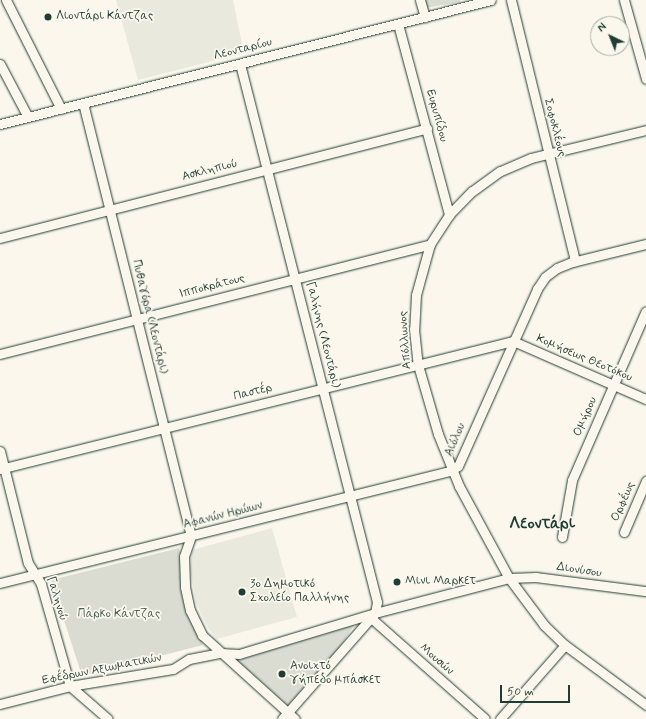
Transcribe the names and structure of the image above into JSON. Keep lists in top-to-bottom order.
{
  "streets": {
    "street": [
      "Λεονταρίου",
      "Ευρυπίδου",
      "Σοφοκλέους",
      "Ασκληπιού",
      "Ιπποκράτους",
      "Πυθαγόρα (Λεοντάρι)",
      "Γαλήνης (Λεοντάρι)",
      "Απόλλωνος",
      "Κομήσεως Θεοτόκου",
      "Παστέρ",
      "Ομήρου",
      "Αιόλου",
      "Ορφέως",
      "Αφανών Ηρώων",
      "Διονύσου",
      "Γαληνού",
      "Μουσών",
      "Εφέδρων Αξιωματικών"
    ]
  },
  "crossings": [
    ["Λεονταρίου", "Ευρυπίδου"],
    ["Λεονταρίου", "Πυθαγόρα (Λεοντάρι)"],
    ["Λεονταρίου", "Γαλήνης (Λεοντάρι)"],
    ["Ευρυπίδου", "Ασκληπιού"],
    ["Ευρυπίδου", "Απόλλωνος"],
    ["Σοφοκλέους", "Απόλλωνος"],
    ["Σοφοκλέους", "Αιόλου"],
    ["Ασκληπιού", "Πυθαγόρα (Λεοντάρι)"],
    ["Ασκληπιού", "Γαλήνης (Λεοντάρι)"],
    ["Ιπποκράτους", "Πυθαγόρα (Λεοντάρι)"],
    ["Ιπποκράτους", "Γαλήνης (Λεοντάρι)"],
    ["Ιπποκράτους", "Απόλλωνος"],
    ["Πυθαγόρα (Λεοντάρι)", "Παστέρ"],
    ["Πυθαγόρα (Λεοντάρι)", "Αφανών Ηρώων"],
    ["Γαλήνης (Λεοντάρι)", "Παστέρ"],
    ["Γαλήνης (Λεοντάρι)", "Αφανών Ηρώων"],
    ["Γαλήνης (Λεοντάρι)", "Μουσών"],
    ["Γαλήνης (Λεοντάρι)", "Εφέδρων Αξιωματικών"],
    ["Απόλλωνος", "Παστέρ"],
    ["Απόλλωνος", "Αιόλου"],
    ["Απόλλωνος", "Αφανών Ηρώων"],
    ["Κομήσεως Θεοτόκου", "Παστέρ"],
    ["Κομήσεως Θεοτόκου", "Ομήρου"],
    ["Κομήσεως Θεοτόκου", "Αιόλου"],
    ["Παστέρ", "Αιόλου"],
    ["Παστέρ", "Γαληνού"],
    ["Αιόλου", "Αφανών Ηρώων"],
    ["Αιόλου", "Διονύσου"],
    ["Αιόλου", "Εφέδρων Αξιωματικών"],
    ["Αφανών Ηρώων", "Γαληνού"],
    ["Διονύσου", "Εφέδρων Αξιωματικών"],
    ["Γαληνού", "Εφέδρων Αξιωματικών"],
    ["Μουσών", "Εφέδρων Αξιωματικών"]
  ],
  "districts": ["Λεοντάρι"],
  "parks": ["Πάρκο Κάντζας"],
  "places": [
    "Λιοντάρι Κάντζας",
    "Μινι Μαρκετ",
    "3ο Δημοτικό Σχολείο Παλλήνης",
    "Ανοιχτό γήπεδο μπάσκετ"
  ],
  "scale_bar": "50 m",
  "north": "top left"
}
